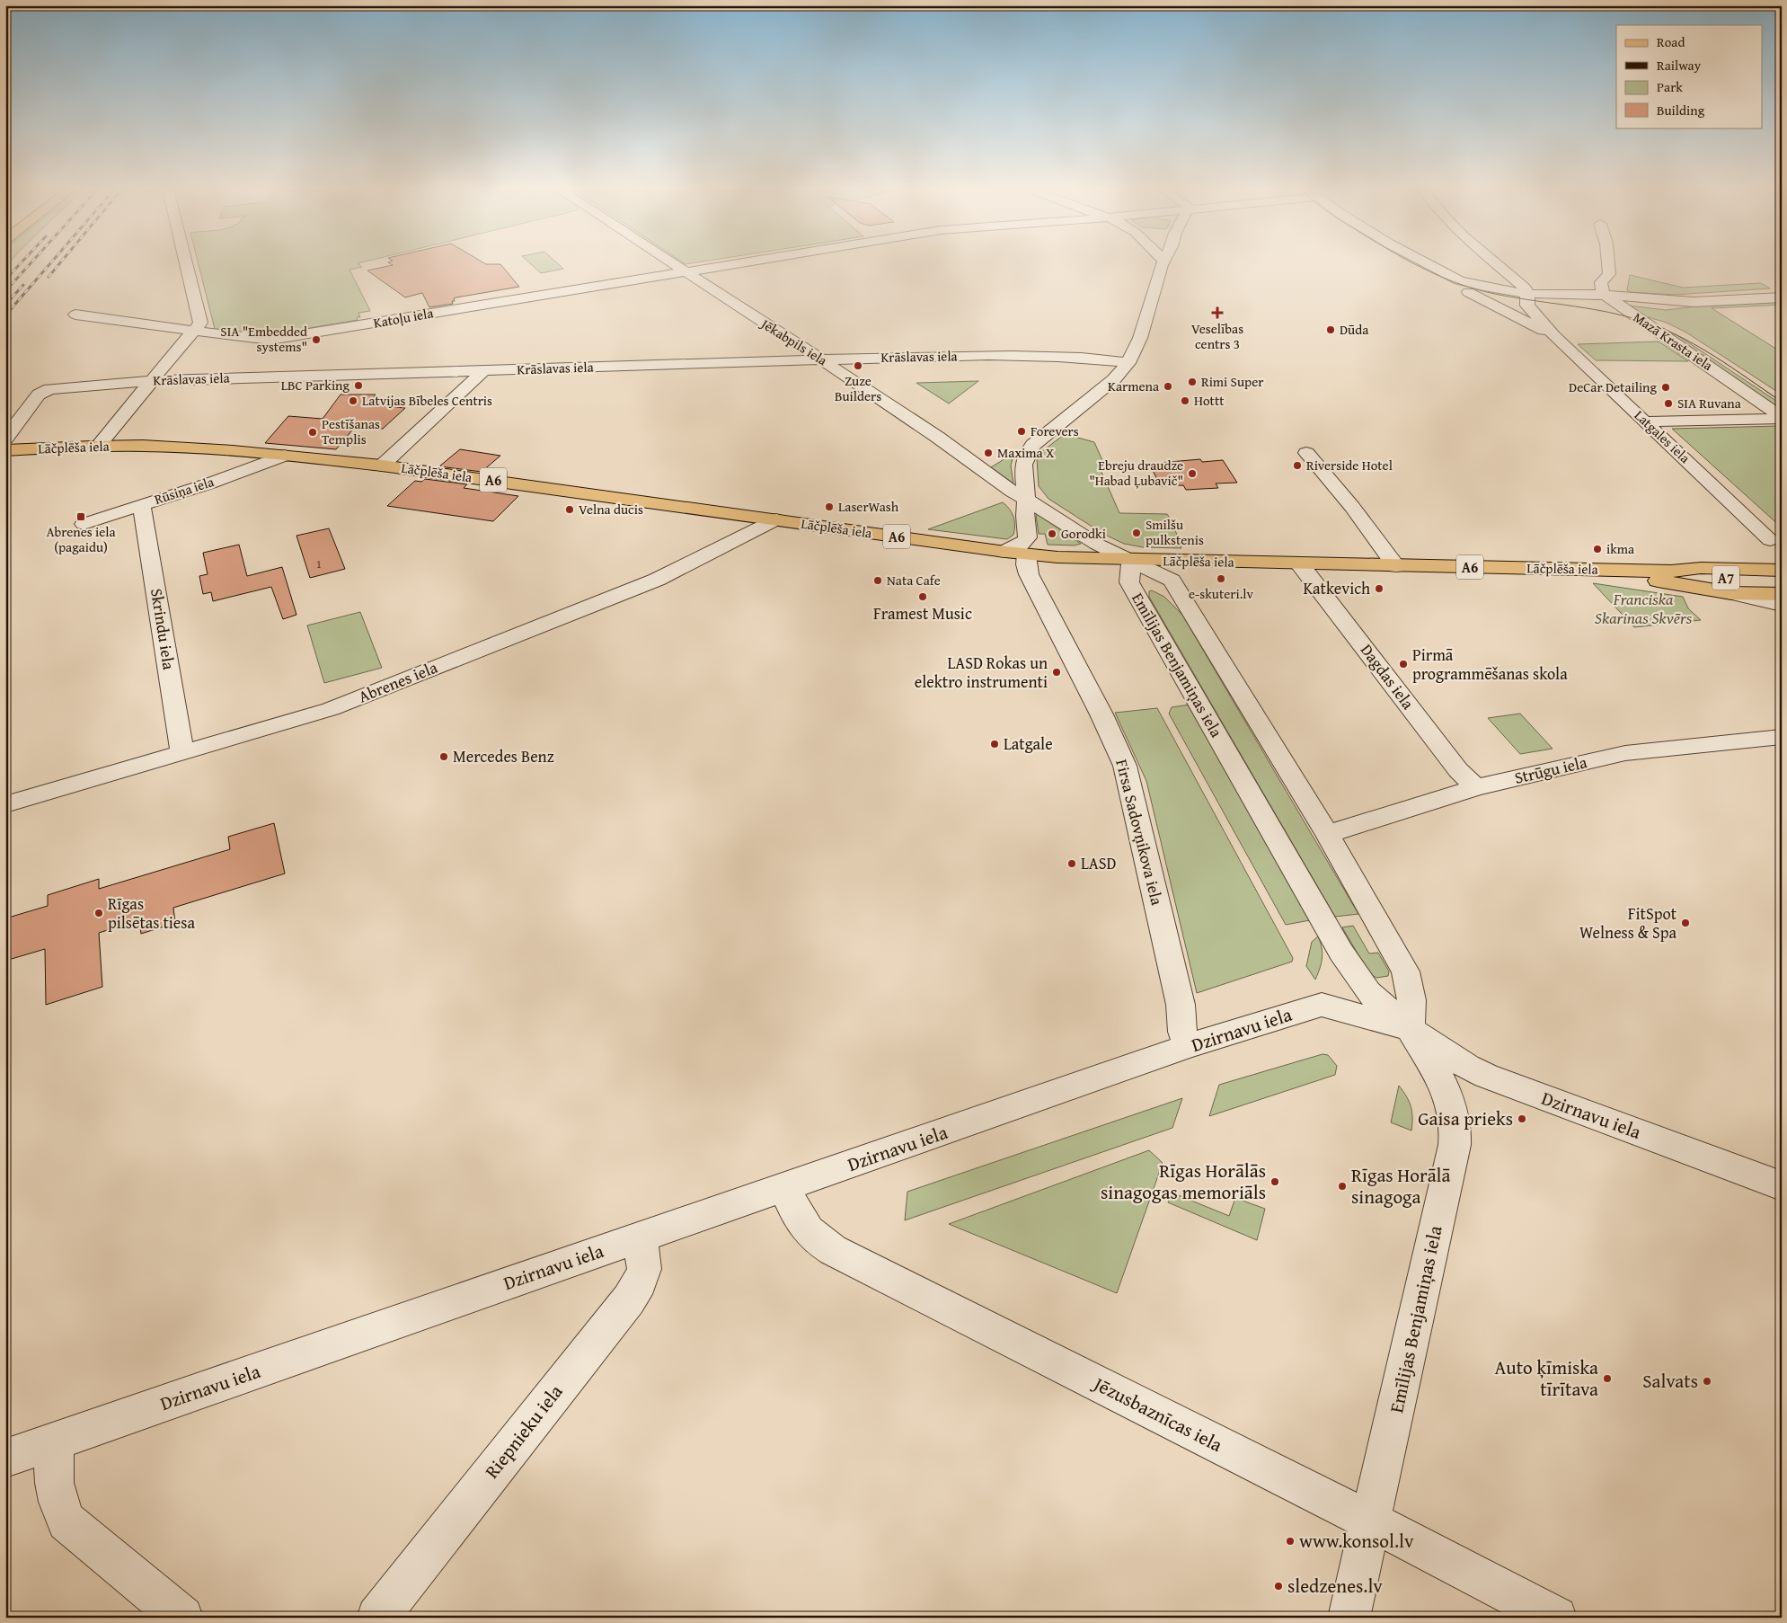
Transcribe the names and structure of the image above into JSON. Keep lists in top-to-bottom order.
{
  "streets": {
    "main road": ["Lāčplēša iela", "A6", "A7"],
    "street": [
      "Katoļu iela",
      "Mazā Krasta iela",
      "Jēkabpils iela",
      "Krāslavas iela",
      "Latgales iela",
      "Rūsiņa iela",
      "Skrindu iela",
      "Emīlijas Benjamiņas iela",
      "Dagdas iela",
      "Abrenes iela",
      "Strūgu iela",
      "Firsa Sadovņikova iela",
      "Dzirnavu iela",
      "Jēzusbaznīcas iela",
      "Riepnieku iela"
    ]
  },
  "crossings": [
    ["Katoļu iela", "Jēkabpils iela"],
    ["Jēkabpils iela", "Krāslavas iela"],
    ["Lāčplēša iela", "A6"],
    ["Lāčplēša iela", "Rūsiņa iela"],
    ["Lāčplēša iela", "Emīlijas Benjamiņas iela"],
    ["Lāčplēša iela", "Dagdas iela"],
    ["Lāčplēša iela", "Abrenes iela"],
    ["Lāčplēša iela", "Firsa Sadovņikova iela"],
    ["Rūsiņa iela", "Skrindu iela"],
    ["Skrindu iela", "Abrenes iela"],
    ["Emīlijas Benjamiņas iela", "Strūgu iela"],
    ["Emīlijas Benjamiņas iela", "Dzirnavu iela"],
    ["Emīlijas Benjamiņas iela", "Jēzusbaznīcas iela"],
    ["Dagdas iela", "Strūgu iela"],
    ["Firsa Sadovņikova iela", "Dzirnavu iela"],
    ["Dzirnavu iela", "Jēzusbaznīcas iela"],
    ["Dzirnavu iela", "Riepnieku iela"]
  ],
  "parks": ["Franciska Skarinas Skvērs"],
  "places": {
    "health": ["Veselības centrs 3"],
    "other": [
      "Dūda",
      "SIA \"Embedded systems\"",
      "Zuze Builders",
      "Rimi Super",
      "LBC Parking",
      "Karmena",
      "DeCar Detailing",
      "Latvijas Bībeles Centris",
      "Hottt",
      "SIA Ruvana",
      "Forevers",
      "Pestīšanas Templis",
      "Maxima X",
      "Riverside Hotel",
      "Ebreju draudze \"Habad Ļubavič\"",
      "LaserWash",
      "Velna ducis",
      "Smilšu pulkstenis",
      "Gorodki",
      "ikma",
      "e-skuteri.lv",
      "Nata Cafe",
      "Katkevich",
      "Framest Music",
      "Pirmā programmēšanas skola",
      "LASD Rokas un elektro instrumenti",
      "Latgale",
      "Mercedes Benz",
      "LASD",
      "Rīgas pilsētas tiesa",
      "FitSpot Welness & Spa",
      "Gaisa prieks",
      "Rīgas Horālās sinagogas memoriāls",
      "Rīgas Horālā sinagoga",
      "Auto ķīmiska tīrītava",
      "Salvats",
      "www.konsol.lv",
      "sledzenes.lv"
    ],
    "transit": ["Abrenes iela (pagaidu)"]
  },
  "house_numbers": ["1"],
  "legend": [
    "Road",
    "Railway",
    "Park",
    "Building"
  ]
}
